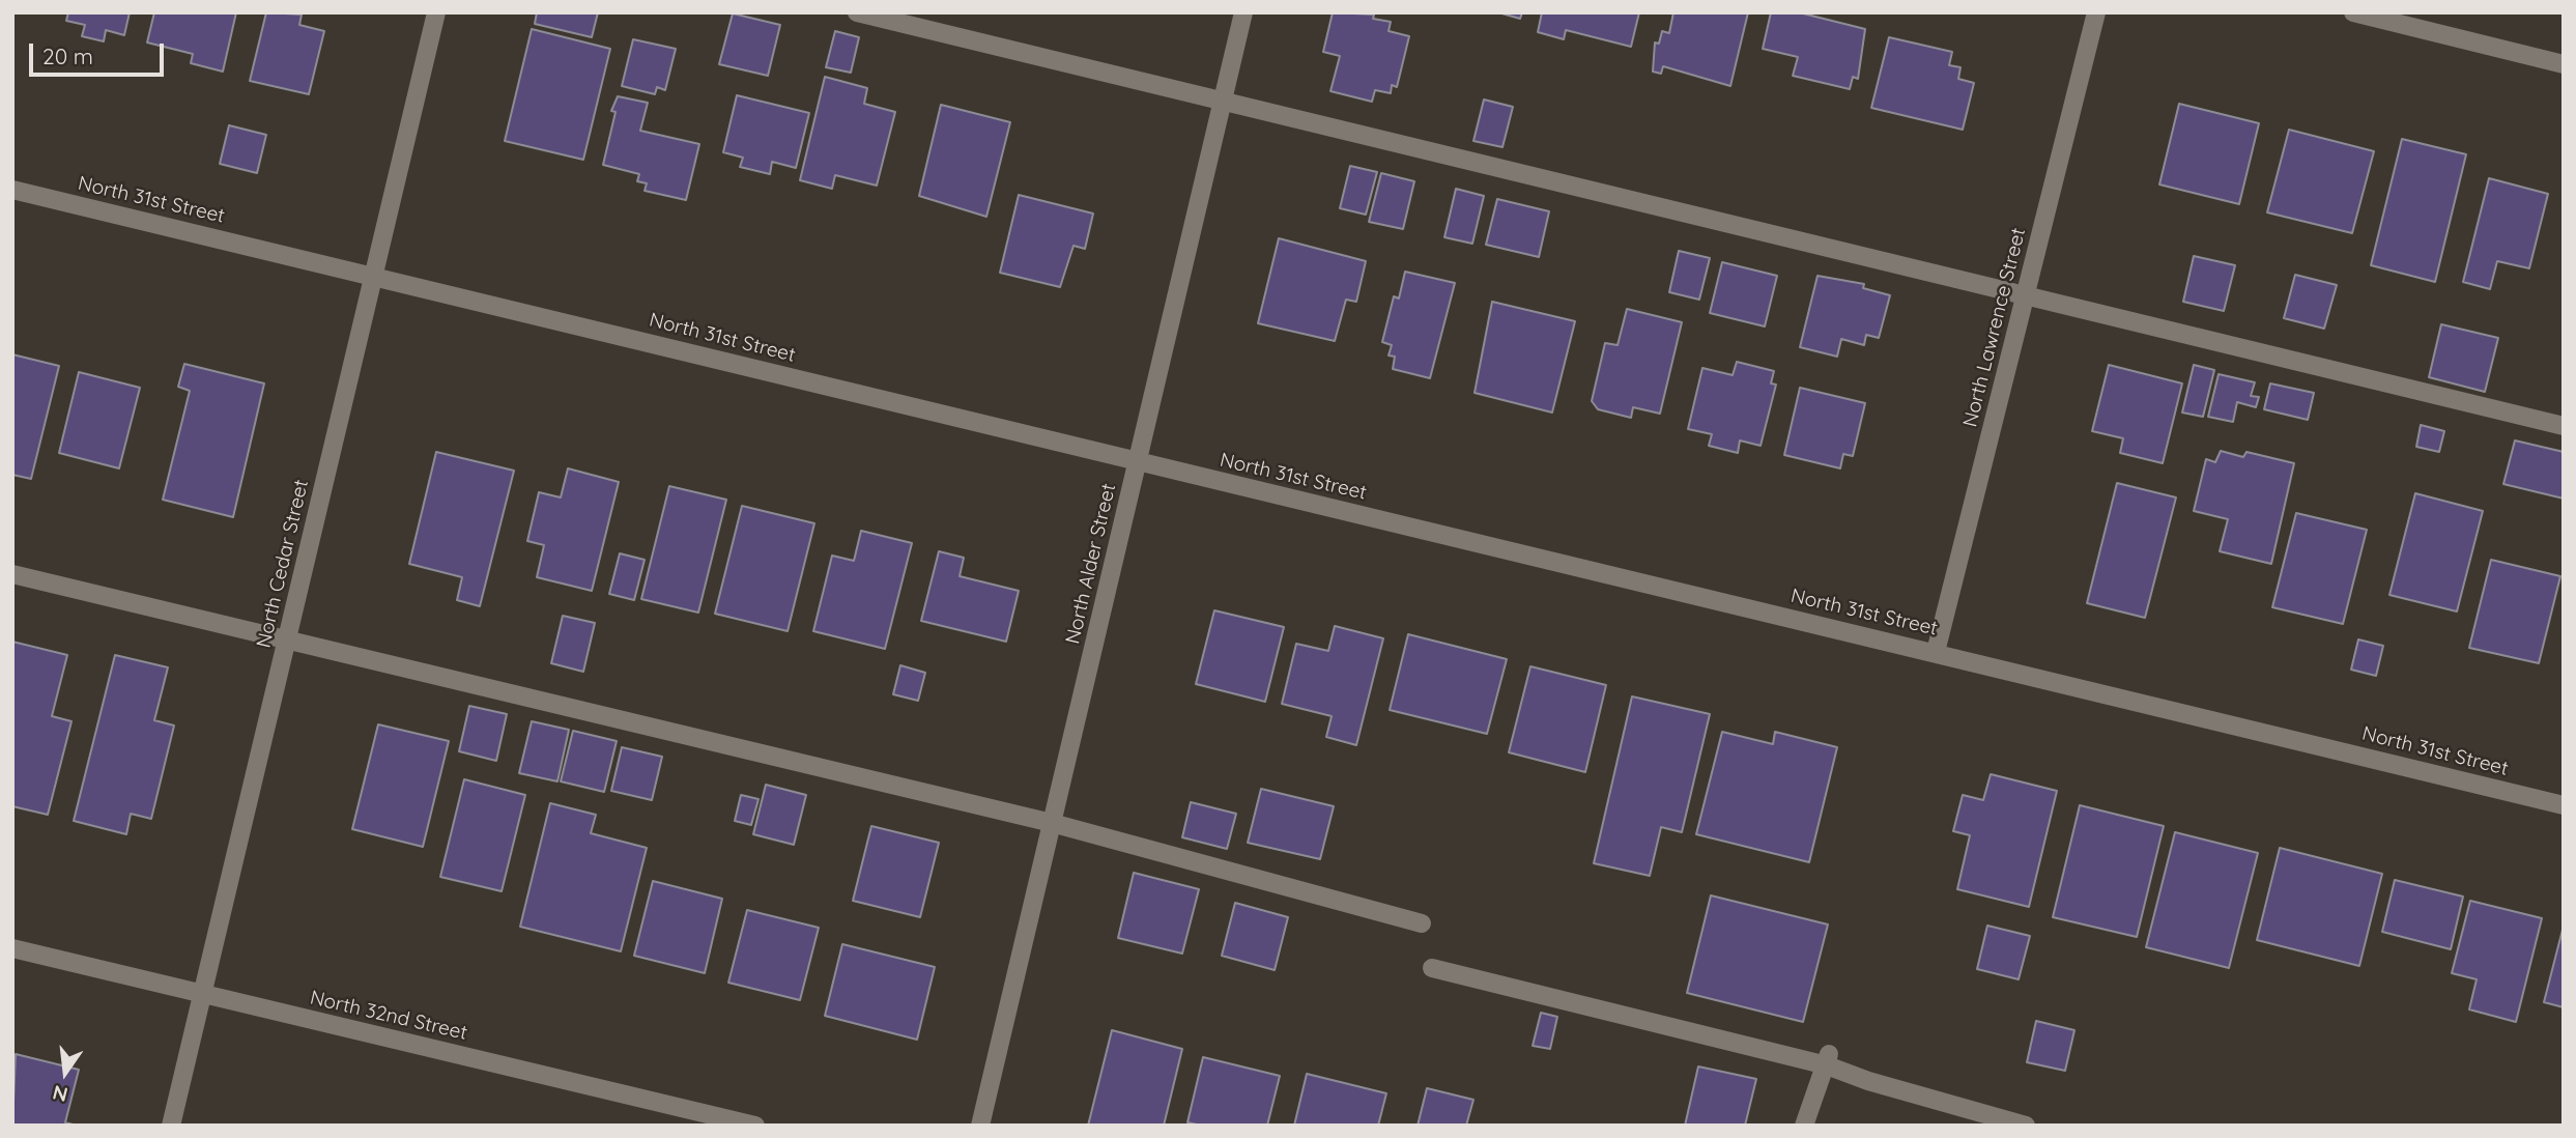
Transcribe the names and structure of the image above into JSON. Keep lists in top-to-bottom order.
{
  "streets": {
    "street": [
      "North 31st Street",
      "North Lawrence Street",
      "North Cedar Street",
      "North Alder Street",
      "North 32nd Street"
    ]
  },
  "crossings": [
    ["North 31st Street", "North Lawrence Street"],
    ["North 31st Street", "North Cedar Street"],
    ["North 31st Street", "North Alder Street"],
    ["North Cedar Street", "North 32nd Street"]
  ],
  "scale_bar": "20 m",
  "north": "bottom"
}
